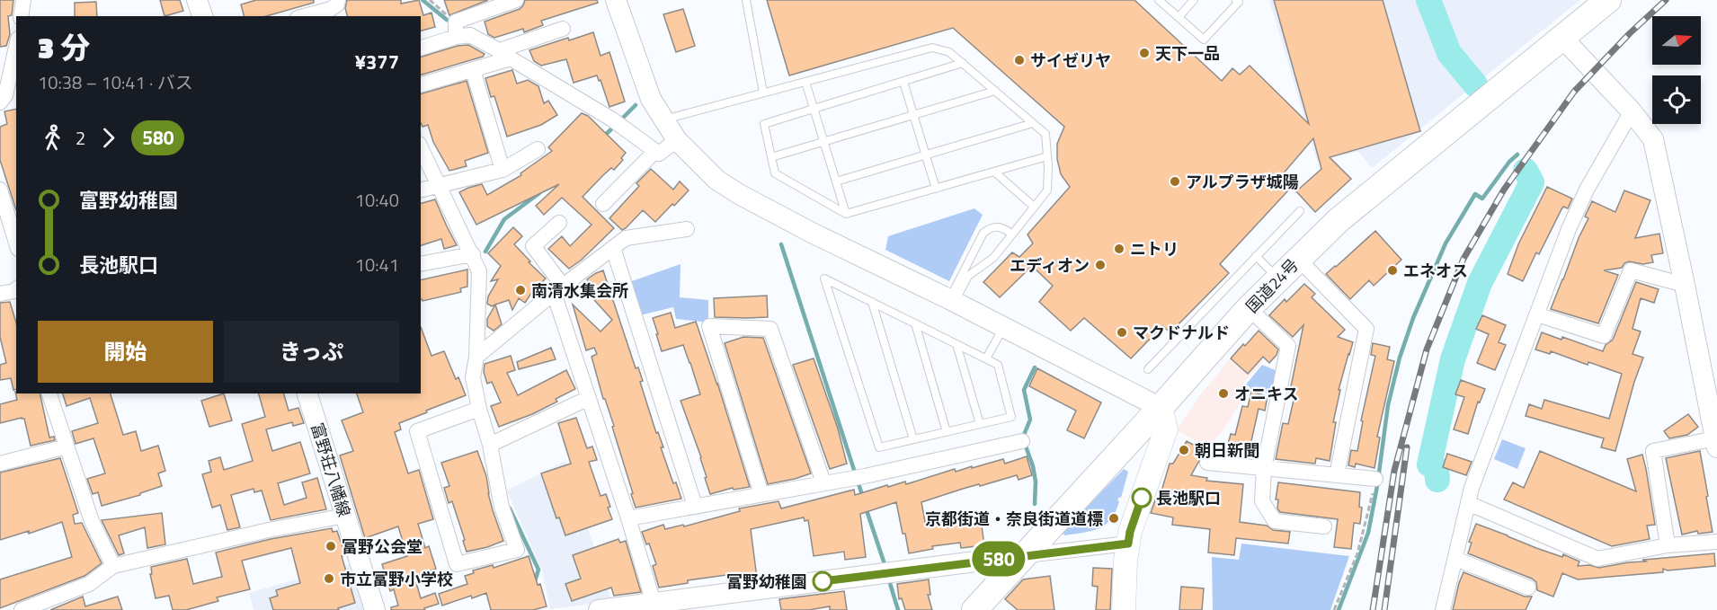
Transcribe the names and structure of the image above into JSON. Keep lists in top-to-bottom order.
{
  "streets": {
    "highway": ["国道24号"],
    "street": ["富野荘八幡線"]
  },
  "places": [
    "天下一品",
    "サイゼリヤ",
    "アルプラザ城陽",
    "ニトリ",
    "エディオン",
    "エネオス",
    "南清水集会所",
    "マクドナルド",
    "オニキス",
    "朝日新聞",
    "長池駅口",
    "京都街道・奈良街道道標",
    "富野公会堂",
    "市立富野小学校",
    "富野幼稚園"
  ],
  "lines": ["bus line 580"],
  "north": "right",
  "page": {
    "on_map": "580",
    "heading": ["3 分", "10:38 – 10:41 · バス", "¥377"],
    "legs": ["2", "580"],
    "list": [
      {
        "name": "富野幼稚園",
        "value": "10:40"
      },
      {
        "name": "長池駅口",
        "value": "10:41"
      }
    ],
    "buttons": ["開始", "きっぷ"]
  }
}
